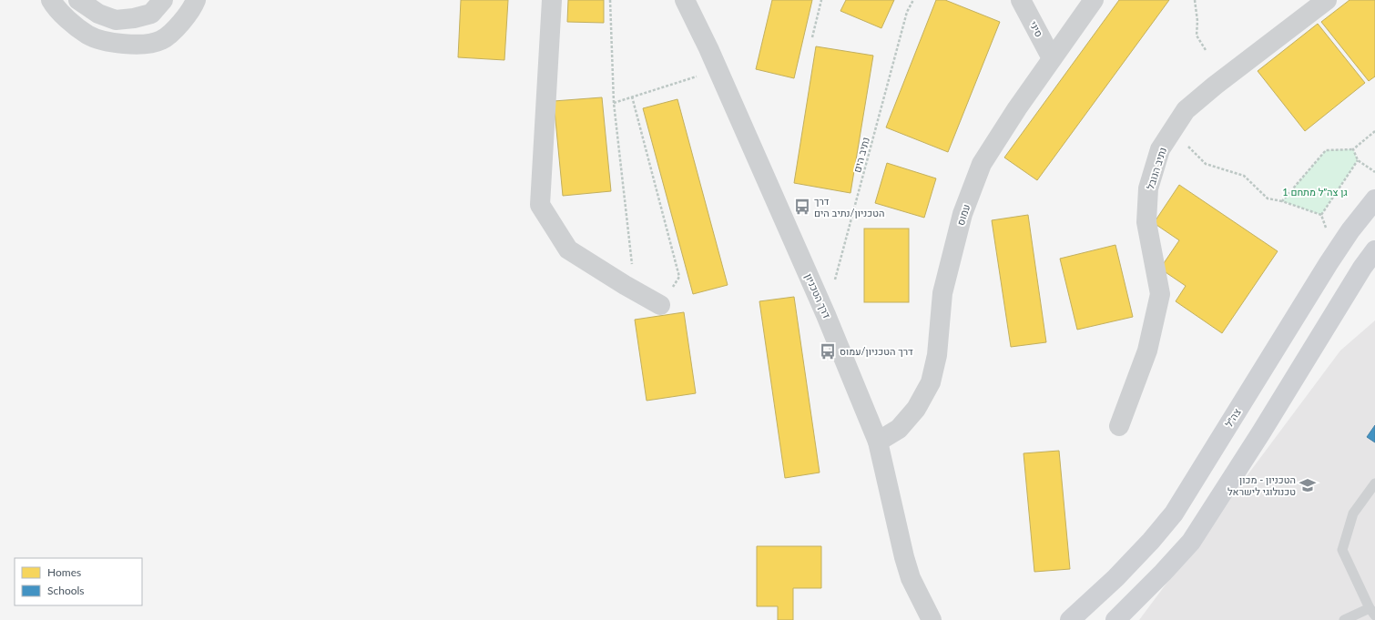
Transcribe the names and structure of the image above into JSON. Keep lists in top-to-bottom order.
{
  "streets": {
    "main road": ["צה״ל"],
    "street": [
      "סיני",
      "נתיב הנובל",
      "עמוס",
      "דרך הטכניון"
    ],
    "path": ["נתיב הים"]
  },
  "crossings": [
    ["סיני", "עמוס"],
    ["עמוס", "דרך הטכניון"]
  ],
  "parks": ["גן צה״ל מתחם 1"],
  "places": {
    "bus stop": ["דרך הטכניון/נתיב הים", "דרך הטכניון/עמוס"],
    "school or university": ["הטכניון - מכון טכנולוגי לישראל"]
  },
  "legend": ["Homes", "Schools"]
}
